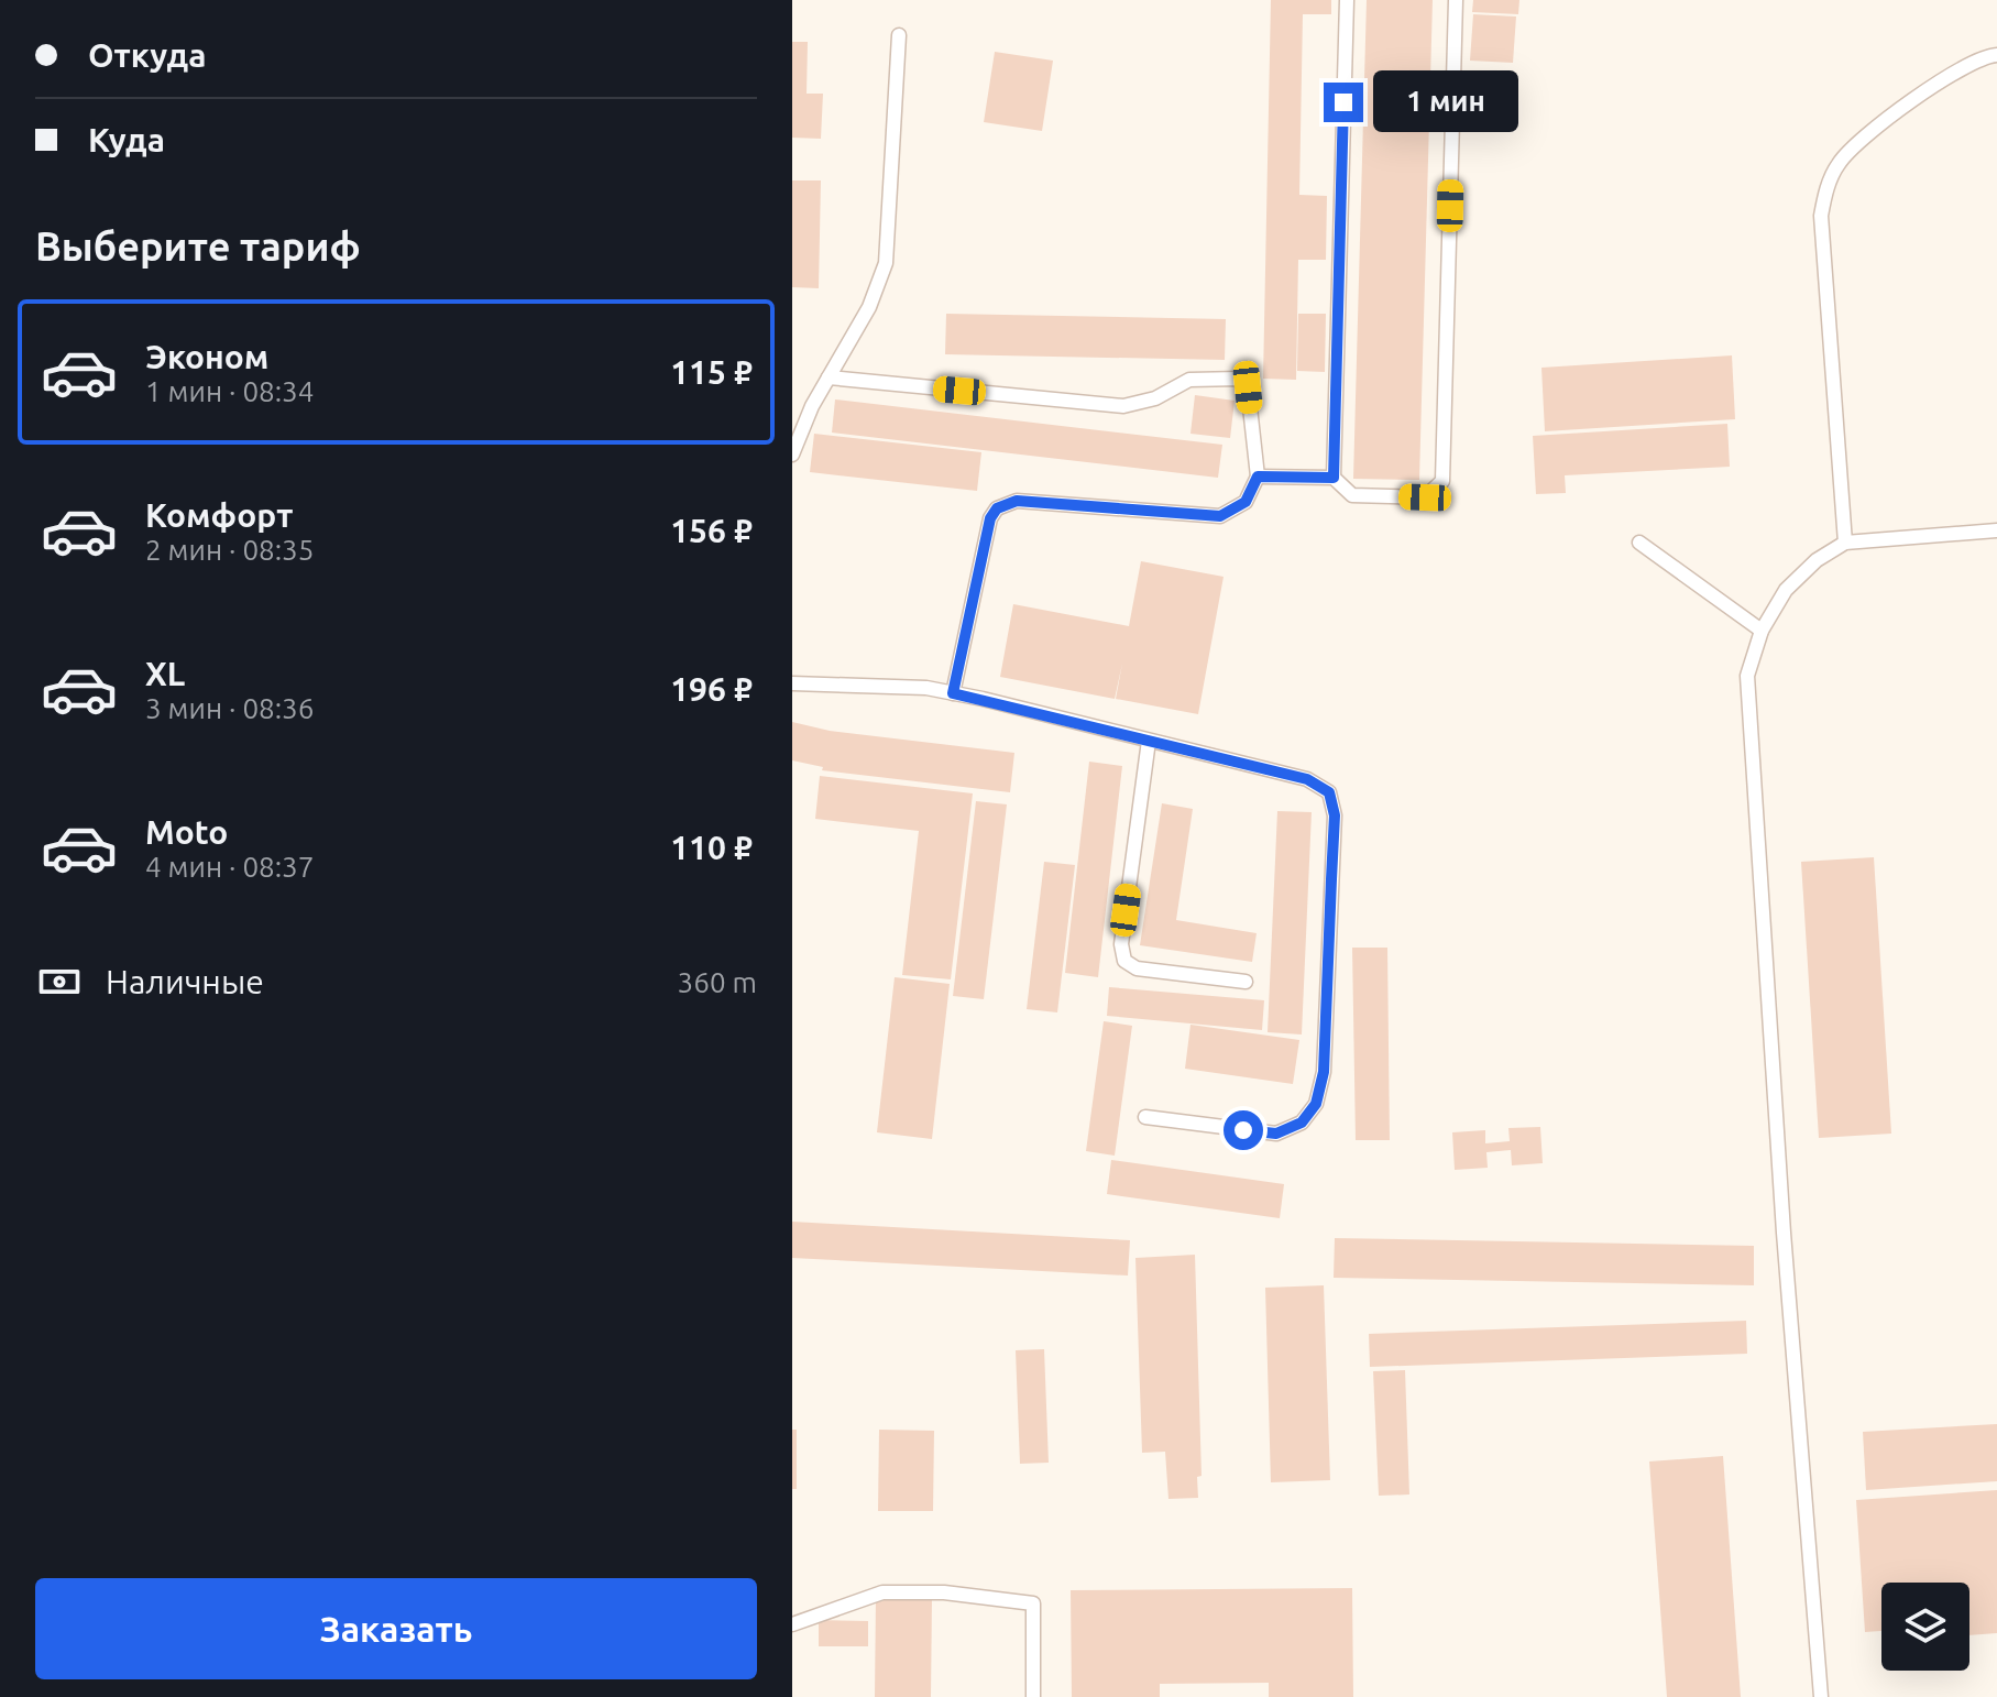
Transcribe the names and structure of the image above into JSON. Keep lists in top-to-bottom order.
{
  "page": {
    "banner": ["Откуда", "Куда"],
    "bubble": "1 мин",
    "heading": "Выберите тариф",
    "list": [
      {
        "name": "Эконом",
        "note": "1 мин · 08:34",
        "value": "115 ₽"
      },
      {
        "name": "Комфорт",
        "note": "2 мин · 08:35",
        "value": "156 ₽"
      },
      {
        "name": "XL",
        "note": "3 мин · 08:36",
        "value": "196 ₽"
      },
      {
        "name": "Moto",
        "note": "4 мин · 08:37",
        "value": "110 ₽"
      }
    ],
    "pay": ["Наличные", "360 m"],
    "buttons": "Заказать"
  }
}
